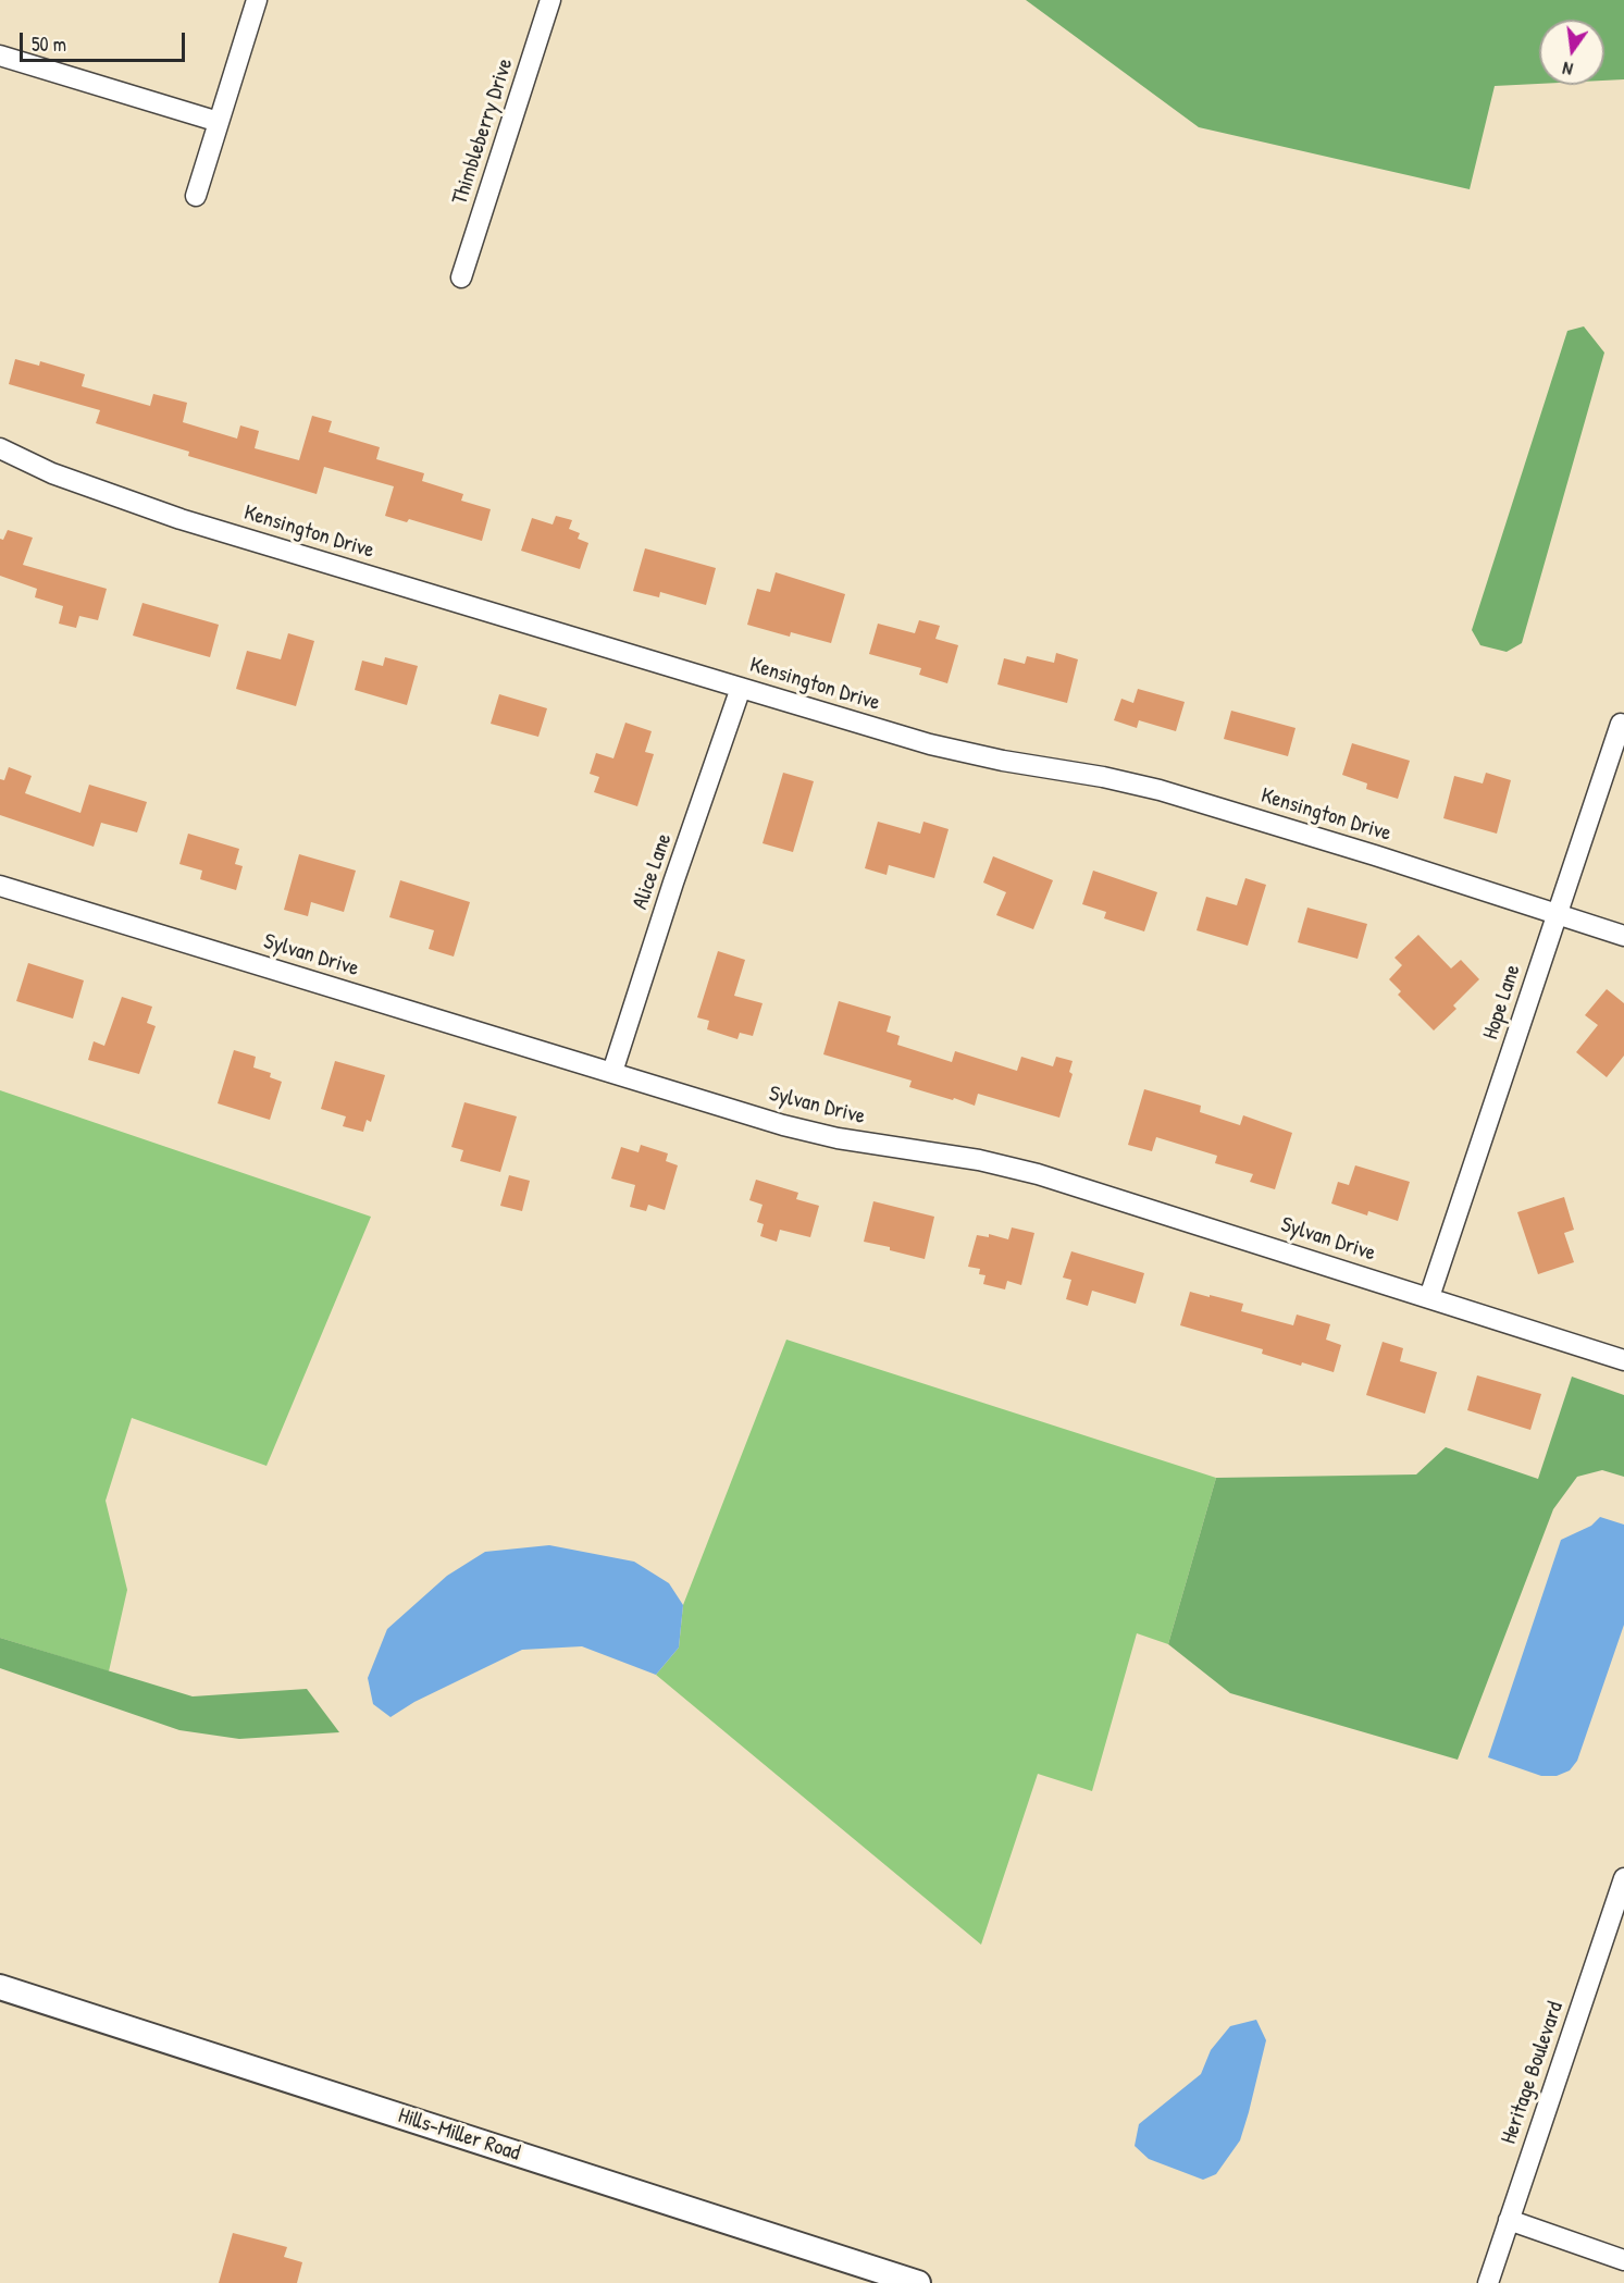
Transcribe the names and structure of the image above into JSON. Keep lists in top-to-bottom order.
{
  "streets": {
    "street": [
      "Thimbleberry Drive",
      "Kensington Drive",
      "Alice Lane",
      "Sylvan Drive",
      "Hope Lane",
      "Heritage Boulevard",
      "Hills-Miller Road"
    ]
  },
  "crossings": [
    ["Kensington Drive", "Alice Lane"],
    ["Kensington Drive", "Hope Lane"],
    ["Alice Lane", "Sylvan Drive"],
    ["Sylvan Drive", "Hope Lane"]
  ],
  "scale_bar": "50 m",
  "north": "bottom"
}
